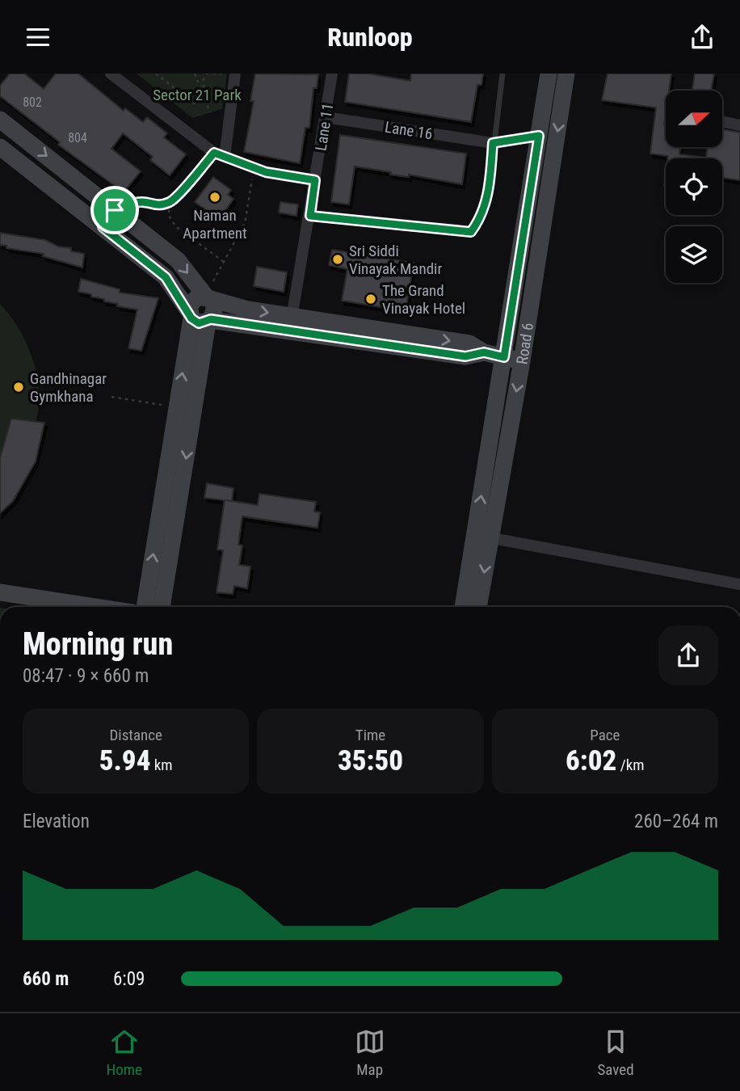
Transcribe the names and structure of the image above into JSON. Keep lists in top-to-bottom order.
{
  "streets": {
    "street": ["Lane 11", "Lane 16", "Road 6"]
  },
  "crossings": [
    ["Lane 11", "Lane 16"]
  ],
  "parks": ["Sector 21 Park"],
  "places": [
    "Naman Apartment",
    "Sri Siddi Vinayak Mandir",
    "The Grand Vinayak Hotel",
    "Gandhinagar Gymkhana"
  ],
  "house_numbers": ["802", "804"],
  "north": "right",
  "page": {
    "header": "Runloop",
    "heading": ["Morning run", "08:47 · 9 × 660 m"],
    "stats": [
      ["Distance", "5.94 km"],
      ["Time", "35:50"],
      ["Pace", "6:02 /km"]
    ],
    "chart": ["Elevation", "260–264 m"],
    "list": [
      {
        "name": "660 m",
        "note": "6:09"
      }
    ],
    "tabs": ["Home", "Map", "Saved"]
  }
}
